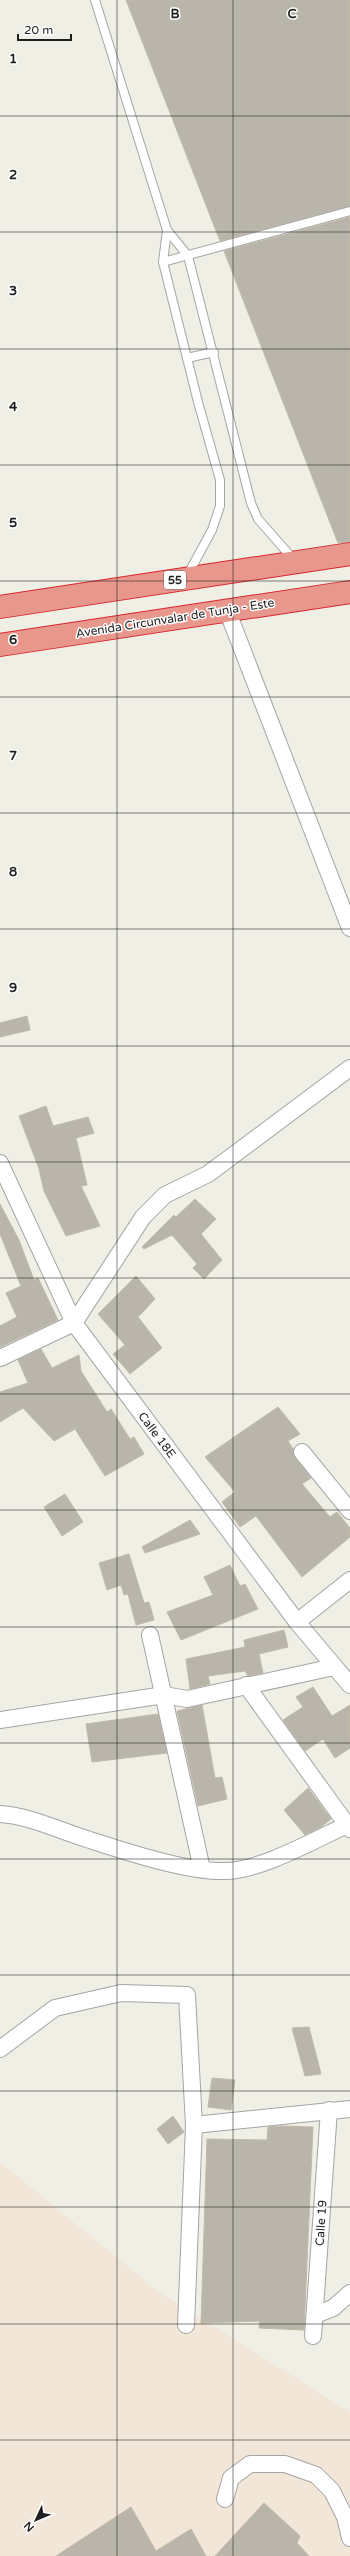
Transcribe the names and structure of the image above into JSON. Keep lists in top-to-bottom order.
{
  "streets": {
    "highway": ["55", "Avenida Circunvalar de Tunja - Este"],
    "street": ["Calle 18E", "Calle 19"]
  },
  "scale_bar": "20 m",
  "north": "bottom left",
  "grid": {
    "columns": ["B", "C"],
    "rows": [
      "1",
      "2",
      "3",
      "4",
      "5",
      "6",
      "7",
      "8",
      "9"
    ]
  }
}
